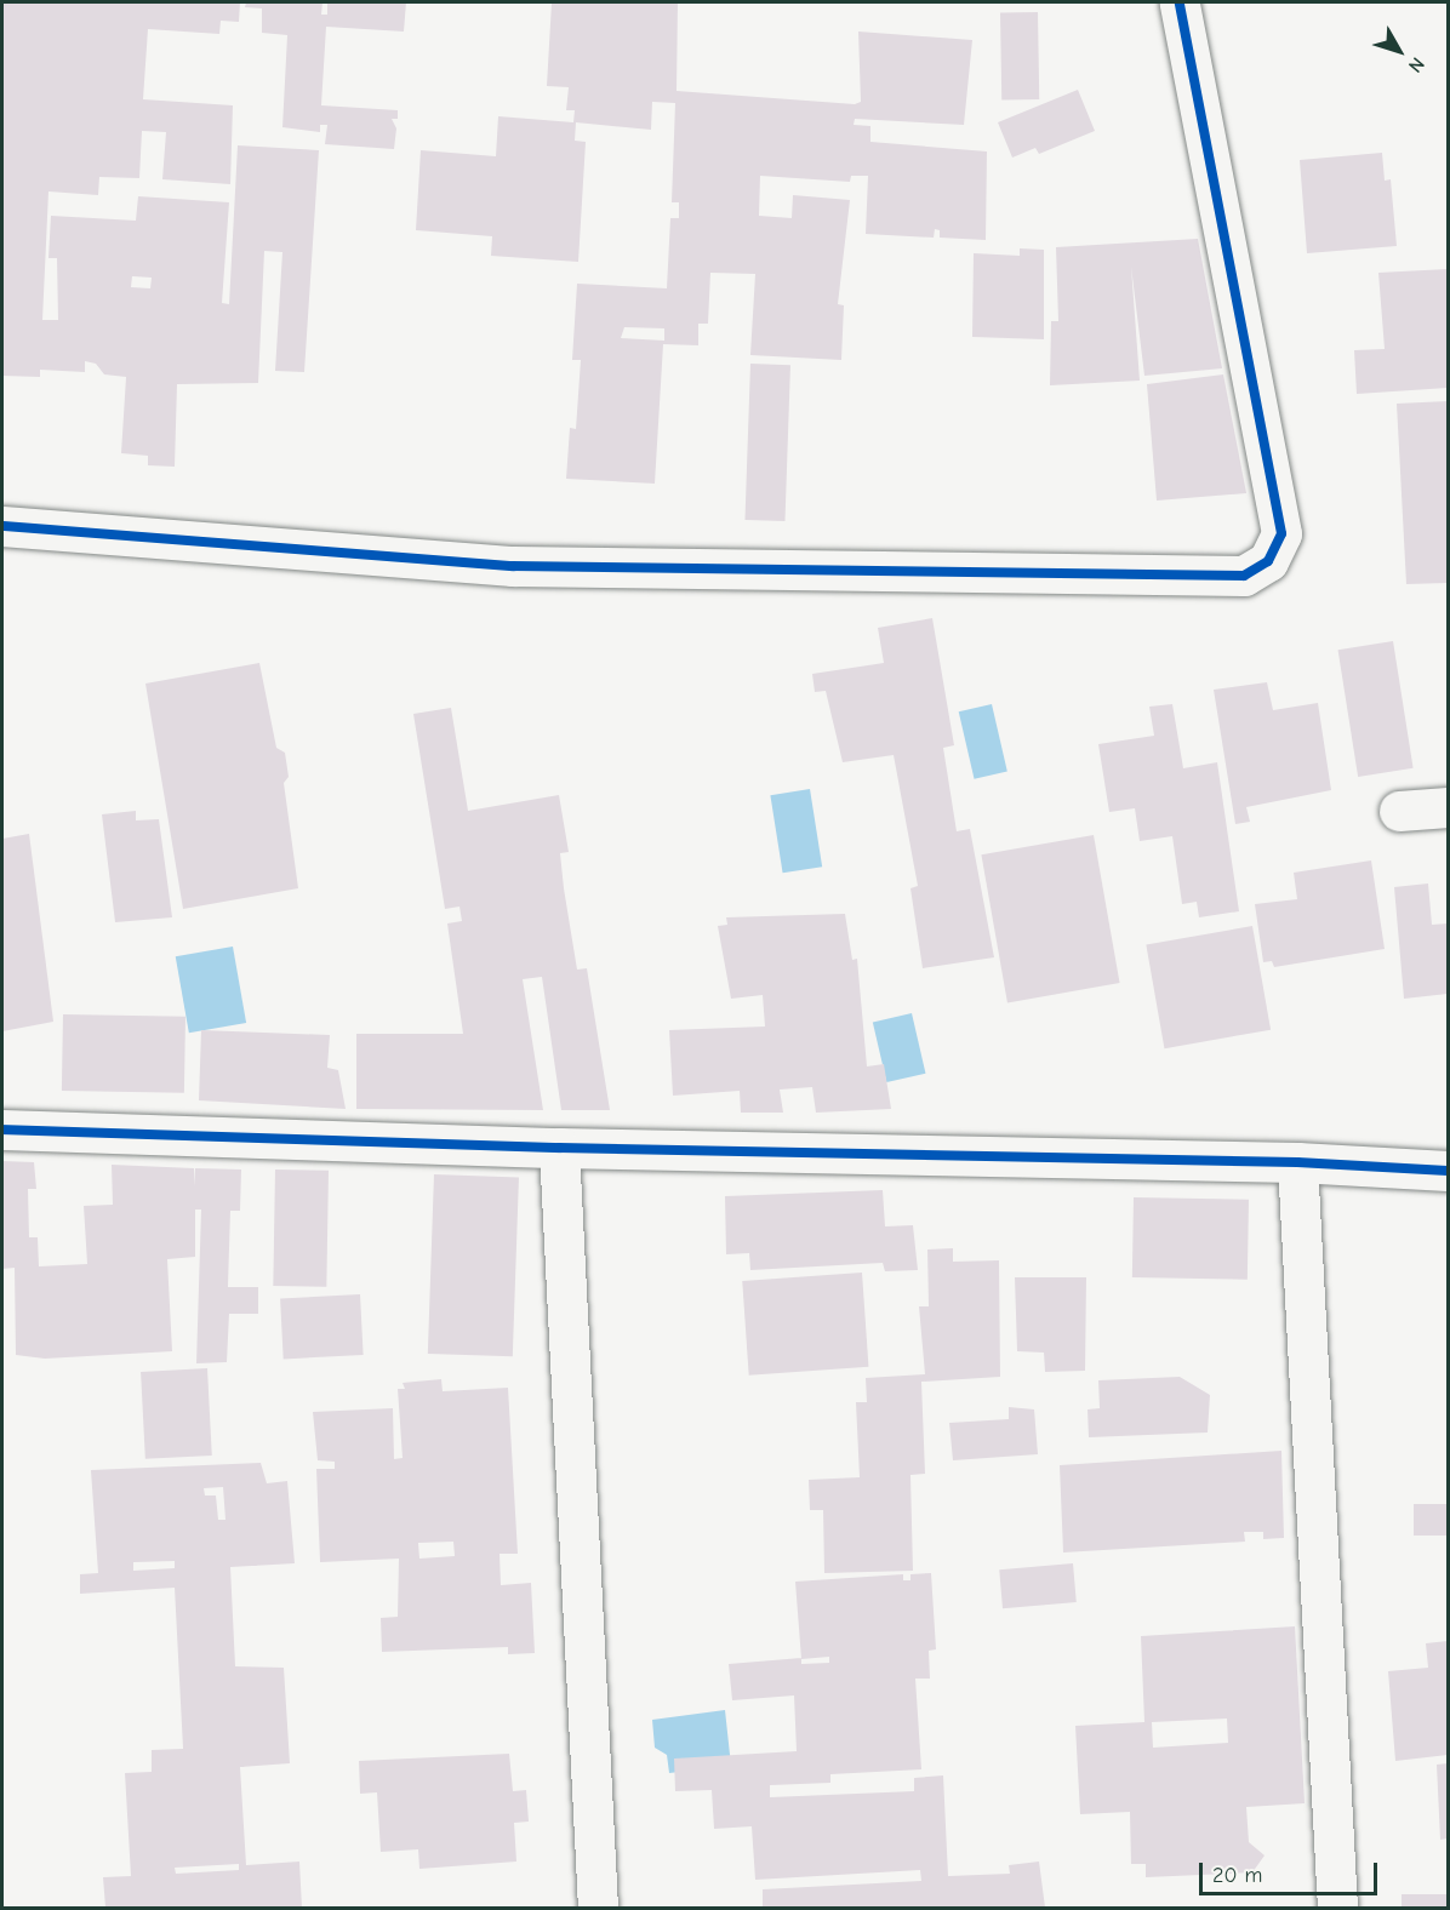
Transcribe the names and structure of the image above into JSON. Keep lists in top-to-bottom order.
{
  "scale_bar": "20 m",
  "north": "bottom right"
}
